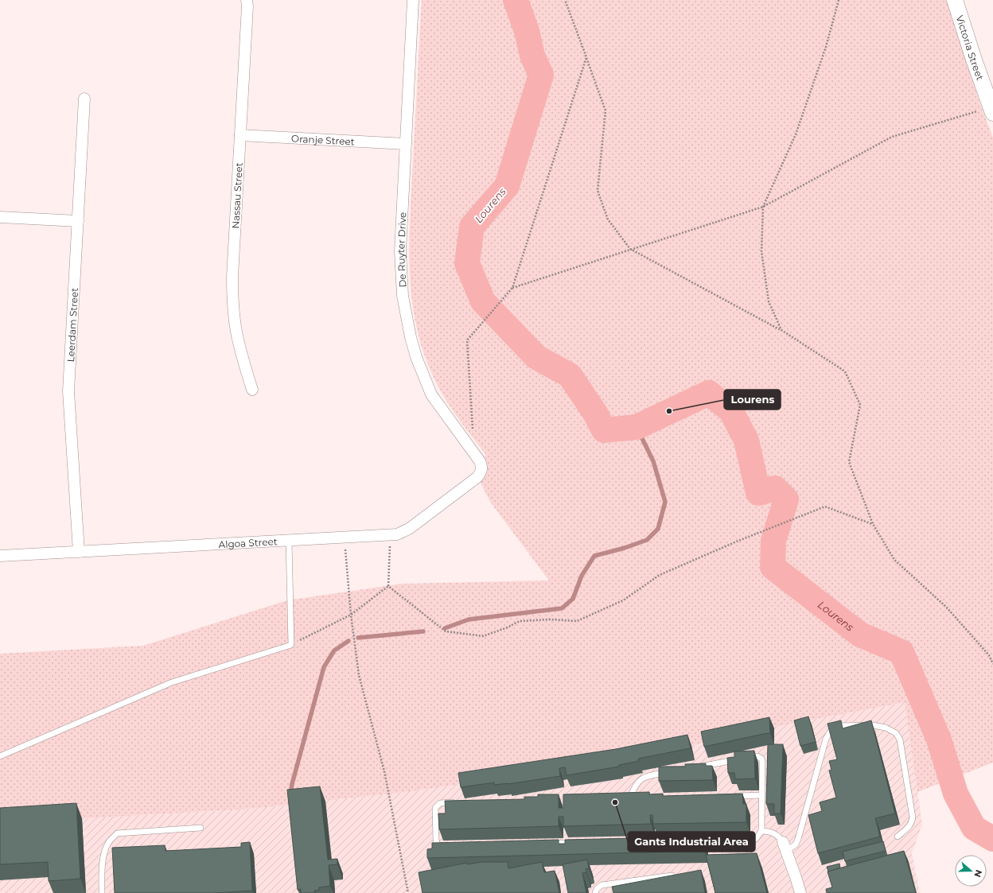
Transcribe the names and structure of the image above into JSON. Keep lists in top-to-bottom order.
{
  "streets": {
    "main road": ["Victoria Street"],
    "street": [
      "Oranje Street",
      "Nassau Street",
      "De Ruyter Drive",
      "Leerdam Street",
      "Algoa Street"
    ]
  },
  "crossings": [
    ["Oranje Street", "Nassau Street"],
    ["Oranje Street", "De Ruyter Drive"],
    ["De Ruyter Drive", "Algoa Street"],
    ["Leerdam Street", "Algoa Street"]
  ],
  "water": ["Lourens"],
  "places": ["Lourens", "Gants Industrial Area"],
  "north": "right"
}
